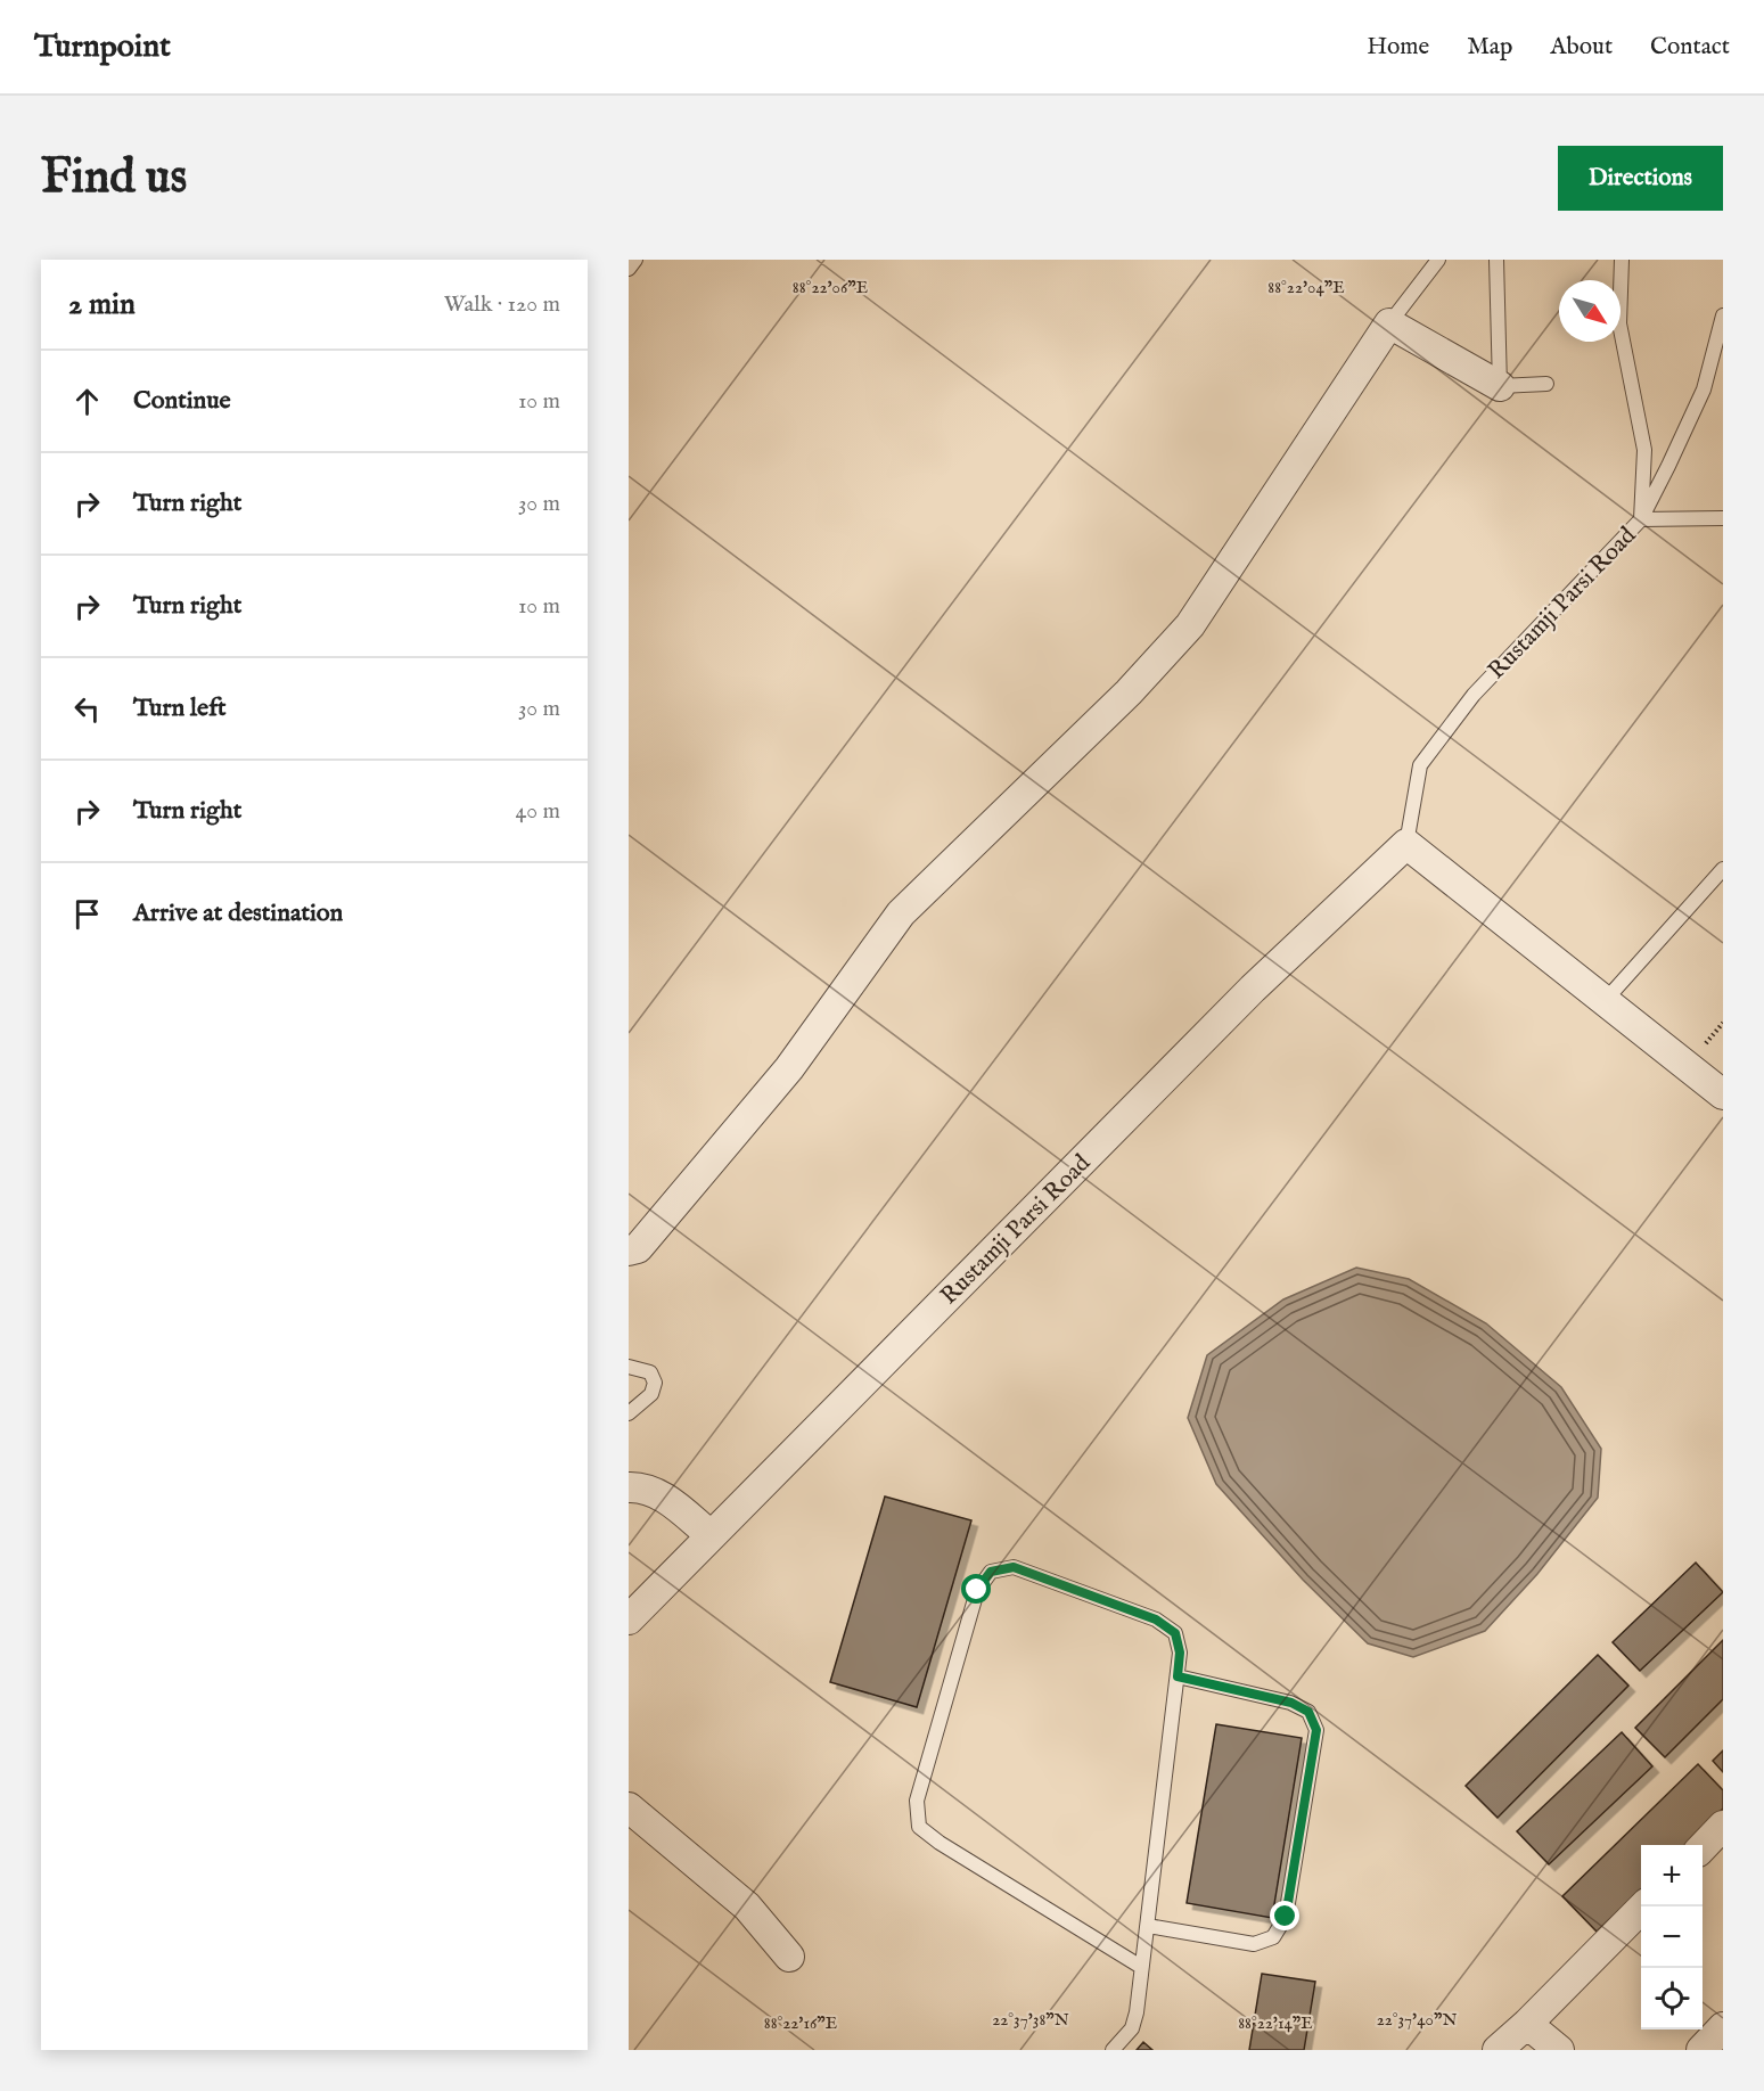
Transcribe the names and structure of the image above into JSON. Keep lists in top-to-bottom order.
{
  "streets": {
    "street": ["Rustamji Parsi Road"]
  },
  "north": "bottom right",
  "page": {
    "header": "Turnpoint",
    "nav": [
      "Home",
      "Map",
      "About",
      "Contact"
    ],
    "buttons": "Directions",
    "title": "Find us",
    "heading": ["2 min", "Walk · 120 m"],
    "list": [
      ["Continue", "10 m"],
      ["Turn right", "30 m"],
      ["Turn right", "10 m"],
      ["Turn left", "30 m"],
      ["Turn right", "40 m"],
      "Arrive at destination"
    ],
    "map_buttons": ["+", "−"]
  },
  "coordinates": [
    "88°22'04\"E",
    "88°22'06\"E",
    "22°37'38\"N",
    "22°37'40\"N",
    "88°22'16\"E",
    "88°22'14\"E"
  ]
}
